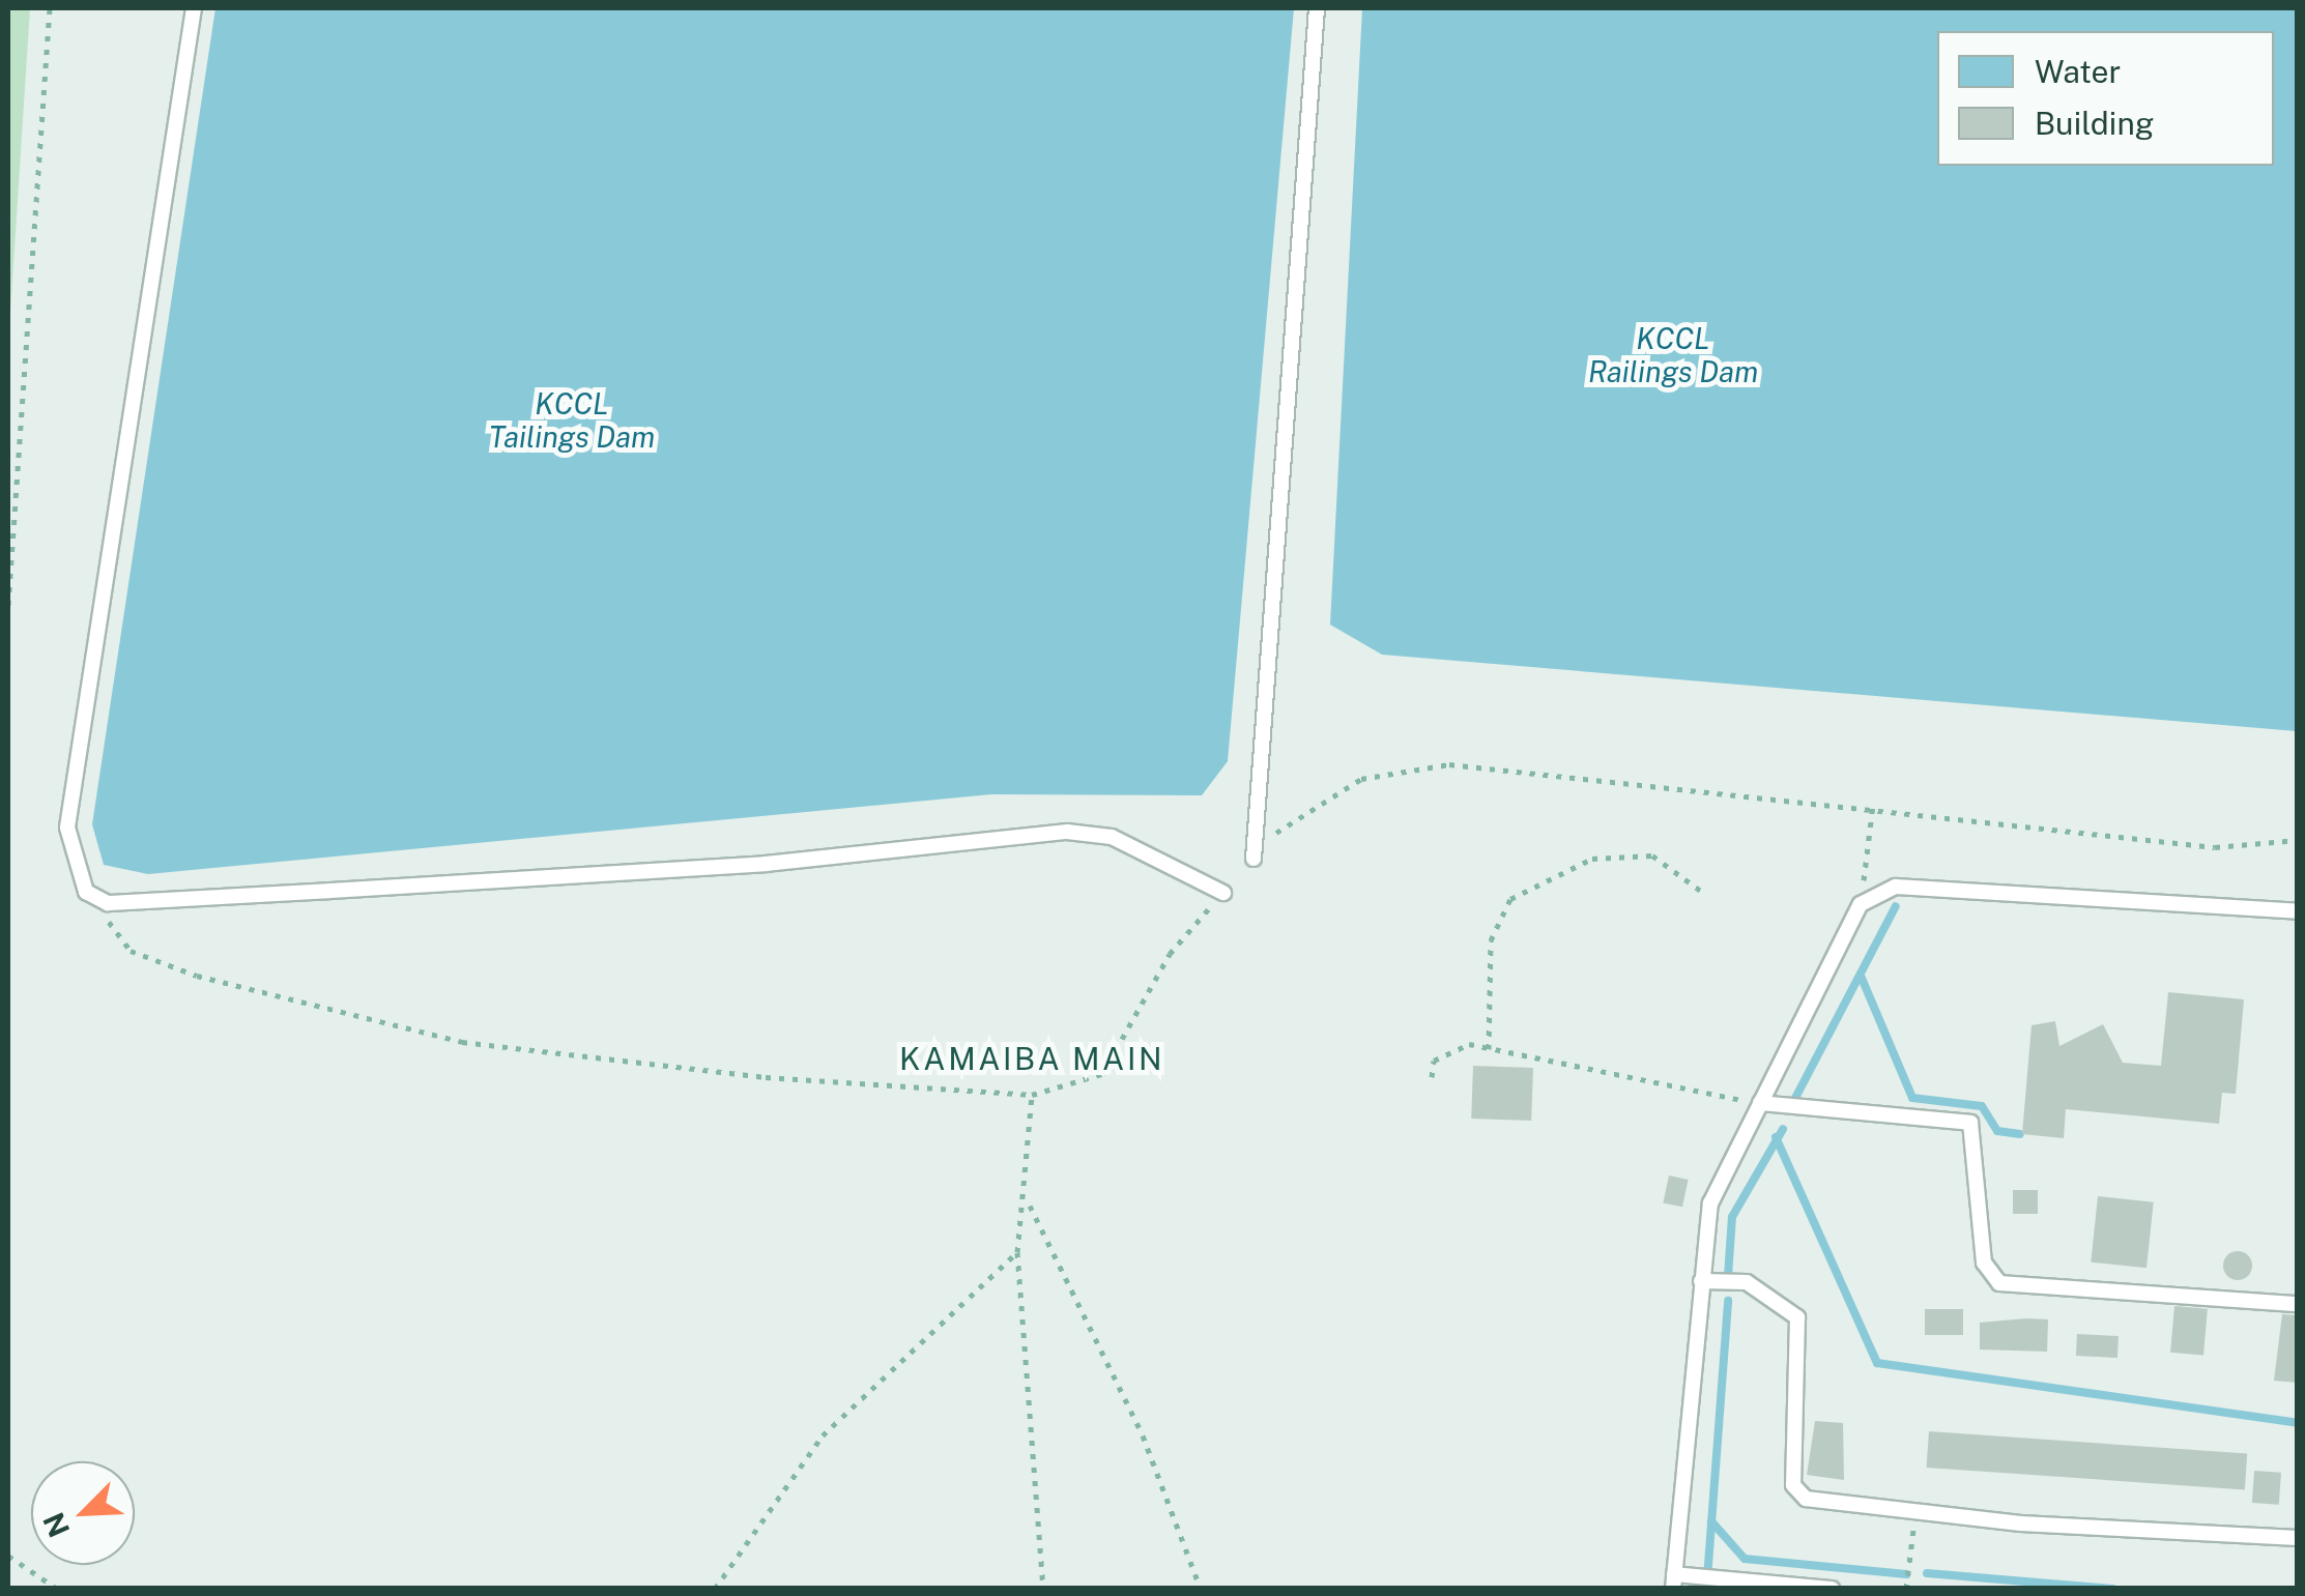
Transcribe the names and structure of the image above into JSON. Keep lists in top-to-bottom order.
{
  "districts": ["KAMAIBA MAIN"],
  "water": ["KCCL Railings Dam", "KCCL Tailings Dam"],
  "legend": ["Water", "Building"],
  "north": "bottom left"
}
